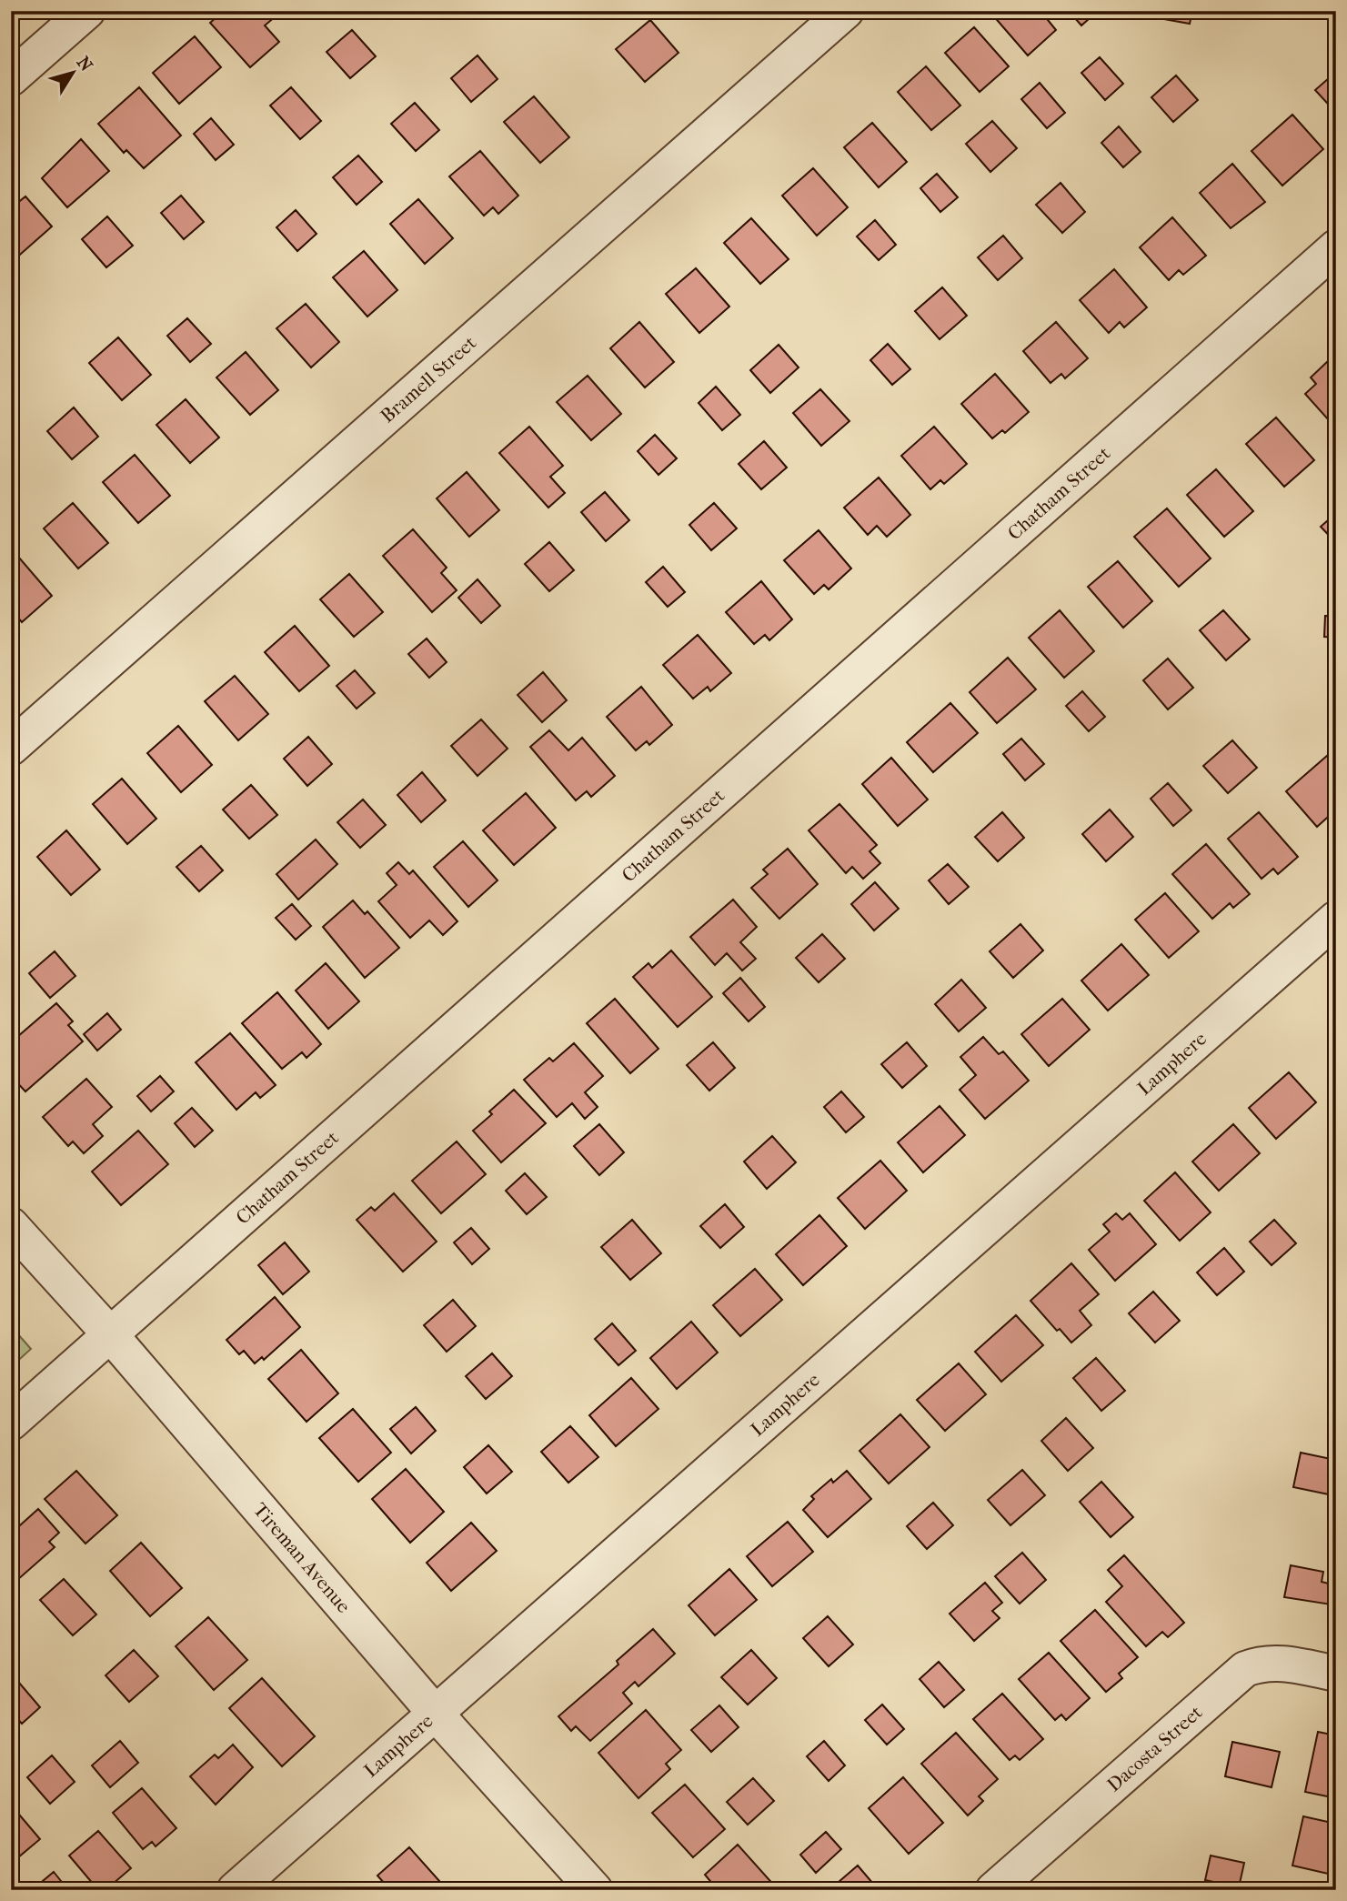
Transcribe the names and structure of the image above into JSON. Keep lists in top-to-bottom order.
{
  "streets": {
    "street": [
      "Bramell Street",
      "Chatham Street",
      "Lamphere",
      "Tireman Avenue",
      "Dacosta Street"
    ]
  },
  "crossings": [
    ["Chatham Street", "Tireman Avenue"],
    ["Lamphere", "Tireman Avenue"]
  ],
  "north": "top right"
}
